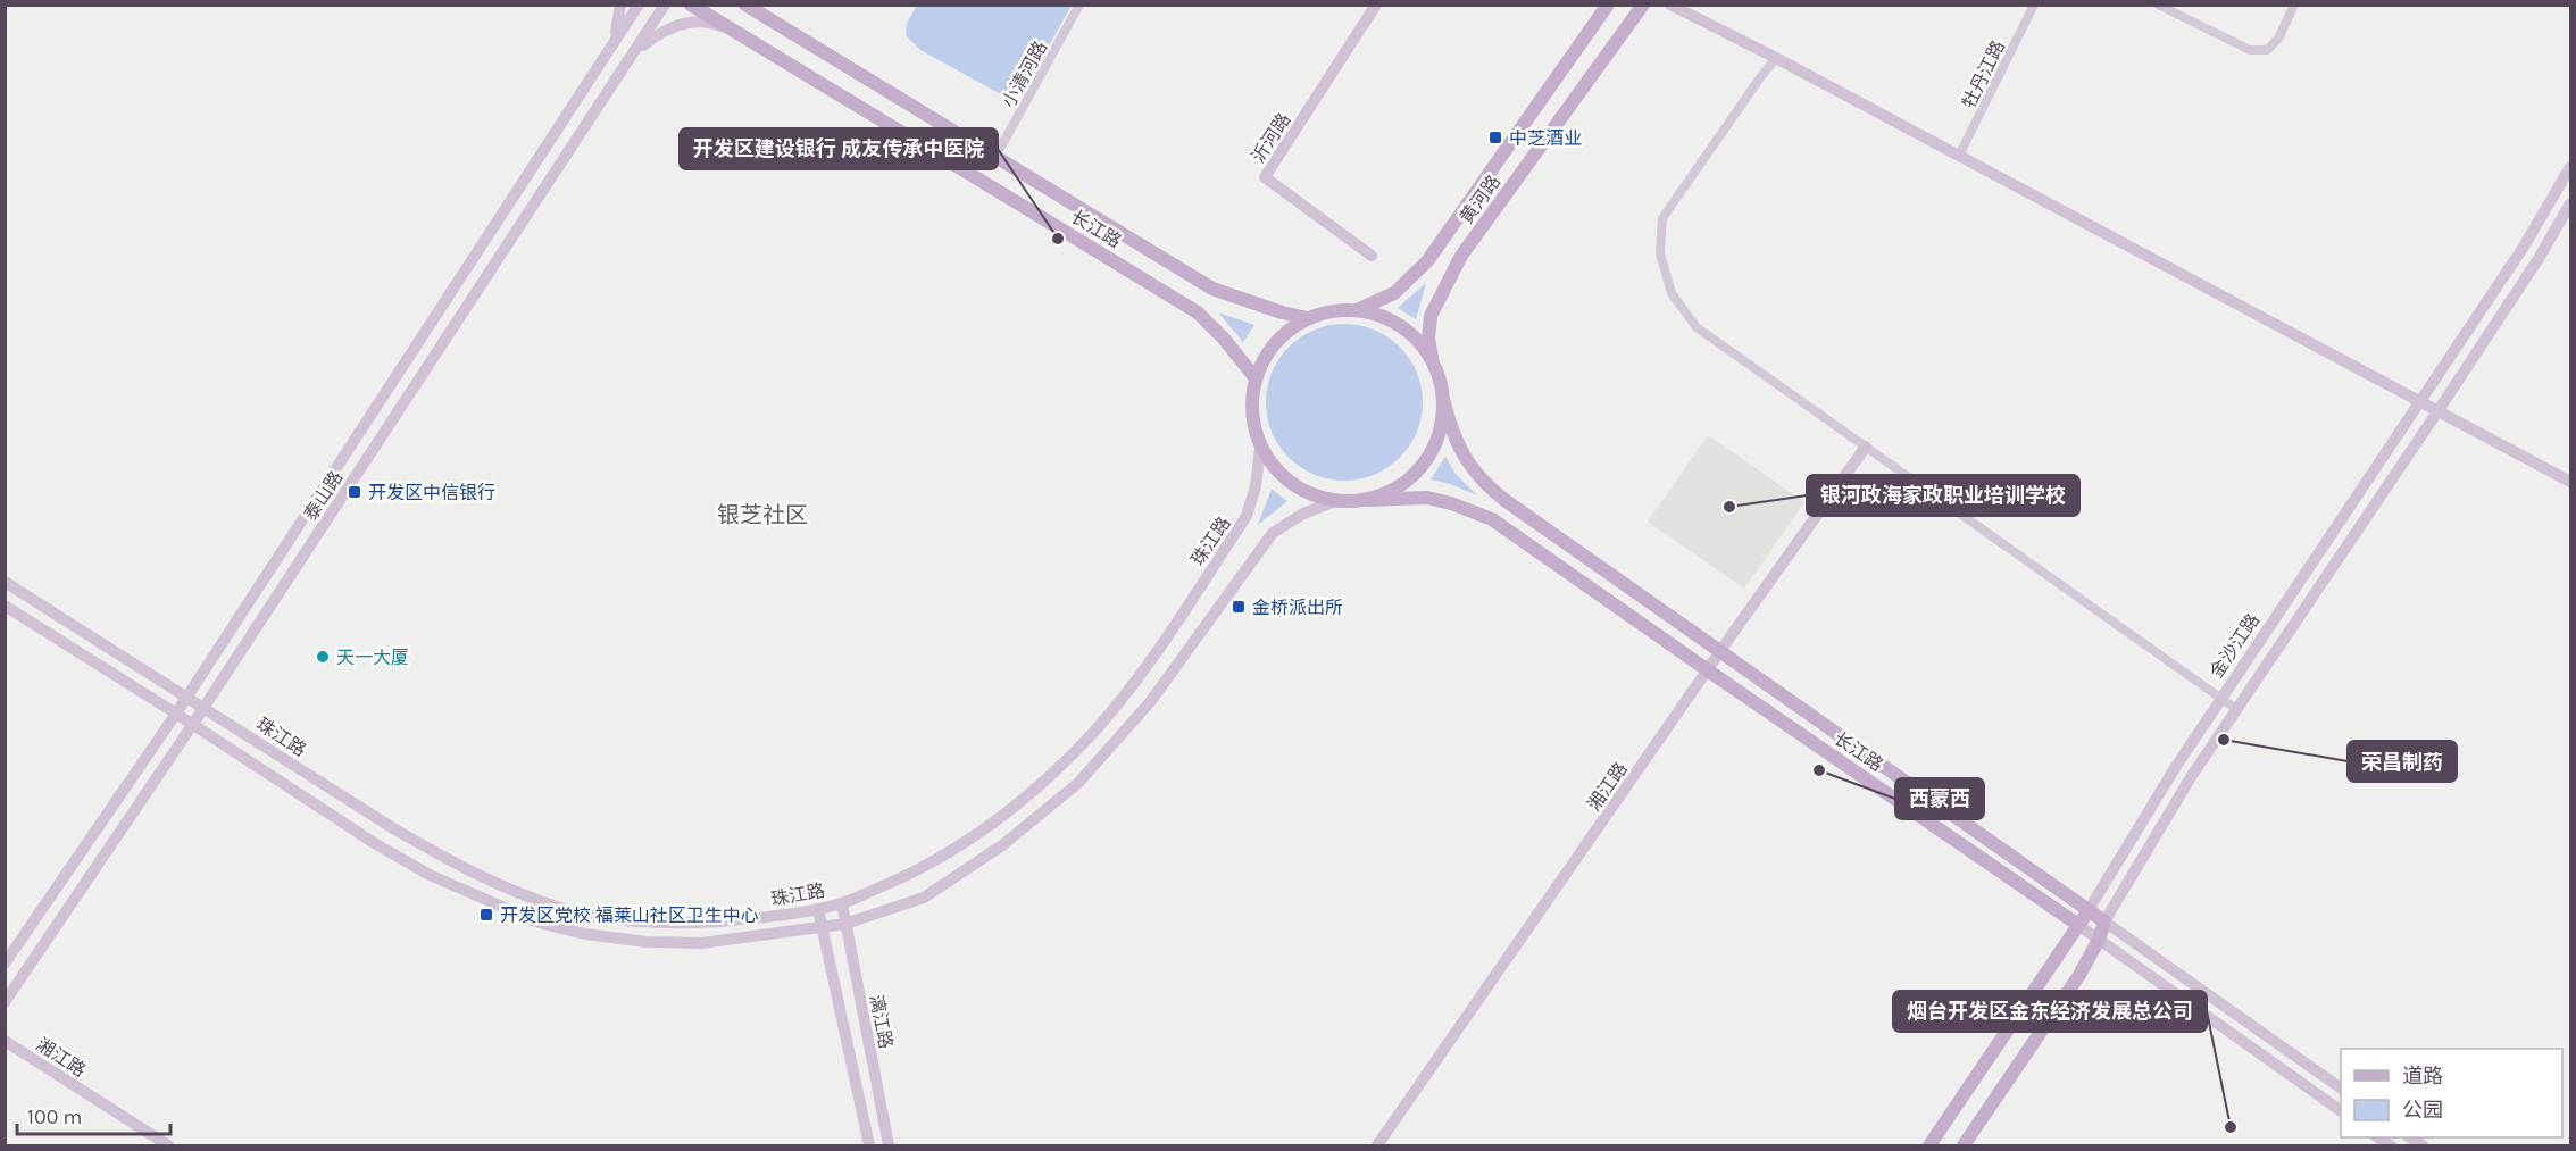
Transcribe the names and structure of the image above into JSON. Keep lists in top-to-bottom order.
{
  "streets": {
    "main road": [
      "沂河路",
      "黄河路",
      "长江路",
      "泰山路",
      "珠江路",
      "金沙江路",
      "湘江路",
      "漓江路"
    ],
    "street": ["小清河路", "牡丹江路"]
  },
  "crossings": [
    ["小清河路", "长江路"],
    ["黄河路", "长江路"],
    ["黄河路", "珠江路"],
    ["长江路", "珠江路"],
    ["长江路", "金沙江路"],
    ["长江路", "湘江路"],
    ["泰山路", "珠江路"],
    ["珠江路", "漓江路"]
  ],
  "districts": ["银芝社区"],
  "places": {
    "transit": [
      "中芝酒业",
      "开发区中信银行",
      "金桥派出所",
      "开发区党校 福莱山社区卫生中心"
    ],
    "other": [
      "开发区建设银行 成友传承中医院",
      "银河政海家政职业培训学校",
      "天一大厦",
      "荣昌制药",
      "西蒙西",
      "烟台开发区金东经济发展总公司"
    ]
  },
  "legend": ["道路", "公园"],
  "scale_bar": "100 m"
}
